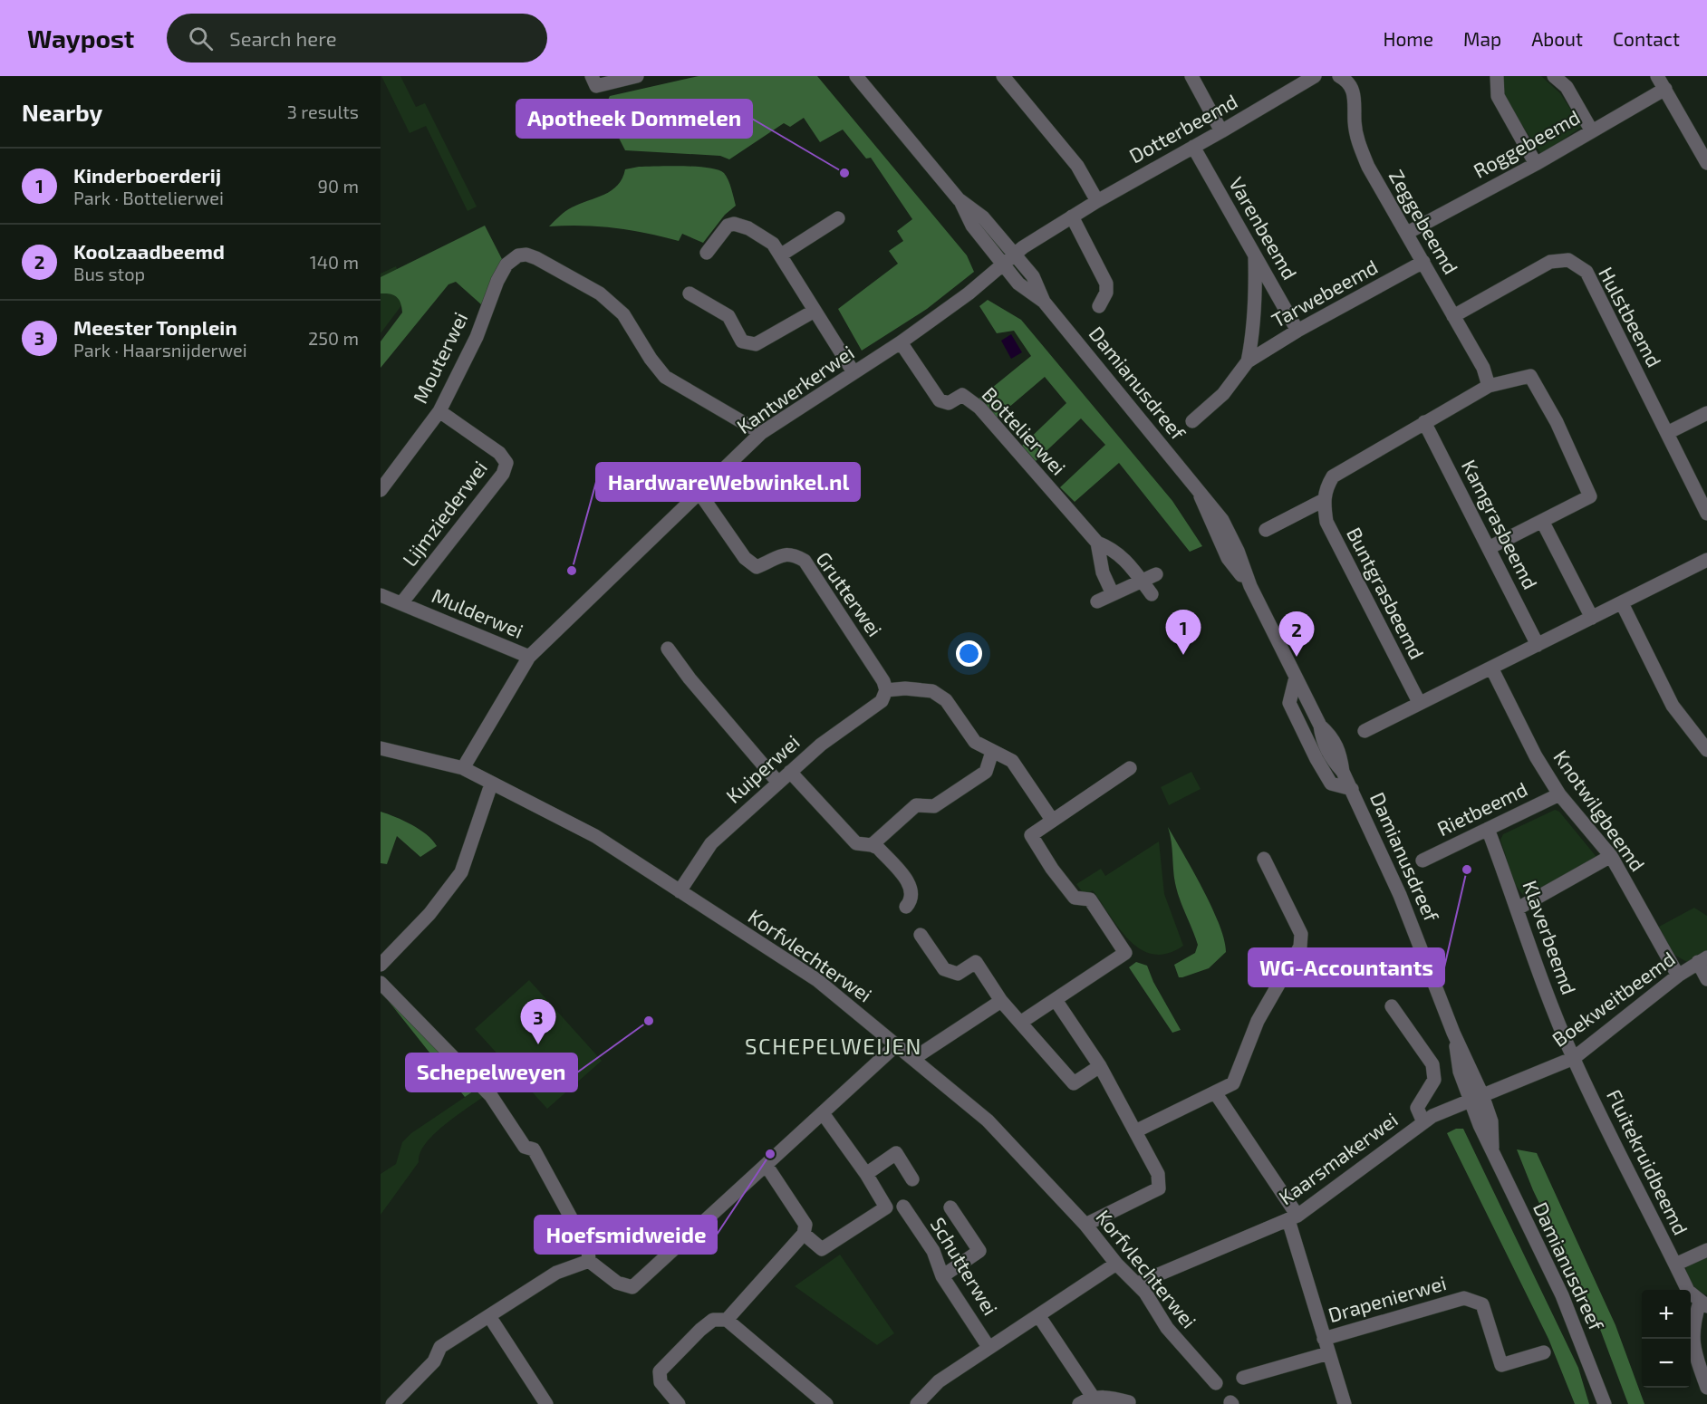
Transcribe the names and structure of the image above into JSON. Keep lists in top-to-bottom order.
{
  "streets": {
    "street": [
      "Dotterbeemd",
      "Roggebeemd",
      "Zeggebeemd",
      "Varenbeemd",
      "Tarwebeemd",
      "Hulstbeemd",
      "Mouterwei",
      "Damianusdreef",
      "Kantwerkerwei",
      "Bottelierwei",
      "Lijmziederwei",
      "Kamgrasbeemd",
      "Buntgrasbeemd",
      "Grutterwei",
      "Mulderwei",
      "Kuiperwei",
      "Rietbeemd",
      "Knotwilgbeemd",
      "Klaverbeemd",
      "Korfvlechterwei",
      "Boekweitbeemd",
      "Kaarsmakerwei",
      "Fluitekruidbeemd",
      "Schutterwei",
      "Drapenierwei"
    ]
  },
  "crossings": [
    ["Dotterbeemd", "Varenbeemd"],
    ["Dotterbeemd", "Damianusdreef"],
    ["Dotterbeemd", "Kantwerkerwei"],
    ["Roggebeemd", "Zeggebeemd"],
    ["Zeggebeemd", "Tarwebeemd"],
    ["Zeggebeemd", "Hulstbeemd"],
    ["Varenbeemd", "Tarwebeemd"],
    ["Mouterwei", "Kantwerkerwei"],
    ["Mouterwei", "Lijmziederwei"],
    ["Damianusdreef", "Kantwerkerwei"],
    ["Damianusdreef", "Boekweitbeemd"],
    ["Damianusdreef", "Kaarsmakerwei"],
    ["Kantwerkerwei", "Bottelierwei"],
    ["Kantwerkerwei", "Grutterwei"],
    ["Kantwerkerwei", "Mulderwei"],
    ["Kantwerkerwei", "Korfvlechterwei"],
    ["Lijmziederwei", "Mulderwei"],
    ["Grutterwei", "Kuiperwei"],
    ["Kuiperwei", "Korfvlechterwei"],
    ["Rietbeemd", "Knotwilgbeemd"],
    ["Rietbeemd", "Klaverbeemd"],
    ["Knotwilgbeemd", "Boekweitbeemd"],
    ["Klaverbeemd", "Boekweitbeemd"],
    ["Klaverbeemd", "Fluitekruidbeemd"],
    ["Korfvlechterwei", "Kaarsmakerwei"],
    ["Korfvlechterwei", "Schutterwei"],
    ["Boekweitbeemd", "Kaarsmakerwei"],
    ["Boekweitbeemd", "Fluitekruidbeemd"]
  ],
  "districts": ["SCHEPELWEIJEN"],
  "places": [
    "Apotheek Dommelen",
    "HardwareWebwinkel.nl",
    "WG-Accountants",
    "Schepelweyen",
    "Hoefsmidweide"
  ],
  "page": {
    "header": "Waypost",
    "search": "Search here",
    "nav": [
      "Home",
      "Map",
      "About",
      "Contact"
    ],
    "heading": ["Nearby", "3 results"],
    "list": [
      {
        "mark": "1",
        "name": "Kinderboerderij",
        "note": "Park · Bottelierwei",
        "value": "90 m"
      },
      {
        "mark": "2",
        "name": "Koolzaadbeemd",
        "note": "Bus stop",
        "value": "140 m"
      },
      {
        "mark": "3",
        "name": "Meester Tonplein",
        "note": "Park · Haarsnijderwei",
        "value": "250 m"
      }
    ],
    "pins": ["1", "2", "3"],
    "map_buttons": ["+", "−"]
  }
}
